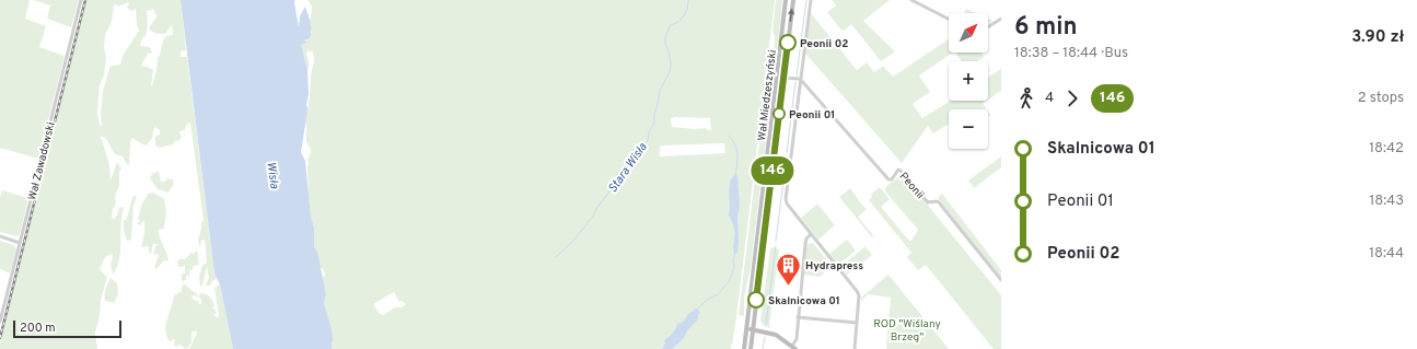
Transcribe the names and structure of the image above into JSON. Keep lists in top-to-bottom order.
{
  "streets": {
    "main road": ["Wał Miedzeszyński"],
    "street": ["Wał Zawadowski", "Peonii"]
  },
  "water": ["Stara Wisła", "Wisła"],
  "parks": ["ROD \"Wiślany Brzeg\""],
  "places": {
    "other": ["Peonii 02", "Peonii 01", "Skalnicowa 01"],
    "building": ["Hydrapress"]
  },
  "lines": ["bus line 146"],
  "scale_bar": "200 m",
  "north": "top right",
  "page": {
    "on_map": "146",
    "heading": ["6 min", "18:38 – 18:44 · Bus", "3.90 zł"],
    "map_buttons": ["+", "−"],
    "legs": ["4", "146", "2 stops"],
    "list": [
      {
        "name": "Skalnicowa 01",
        "value": "18:42"
      },
      {
        "name": "Peonii 01",
        "value": "18:43"
      },
      {
        "name": "Peonii 02",
        "value": "18:44"
      }
    ],
    "scale": "200 m"
  }
}
